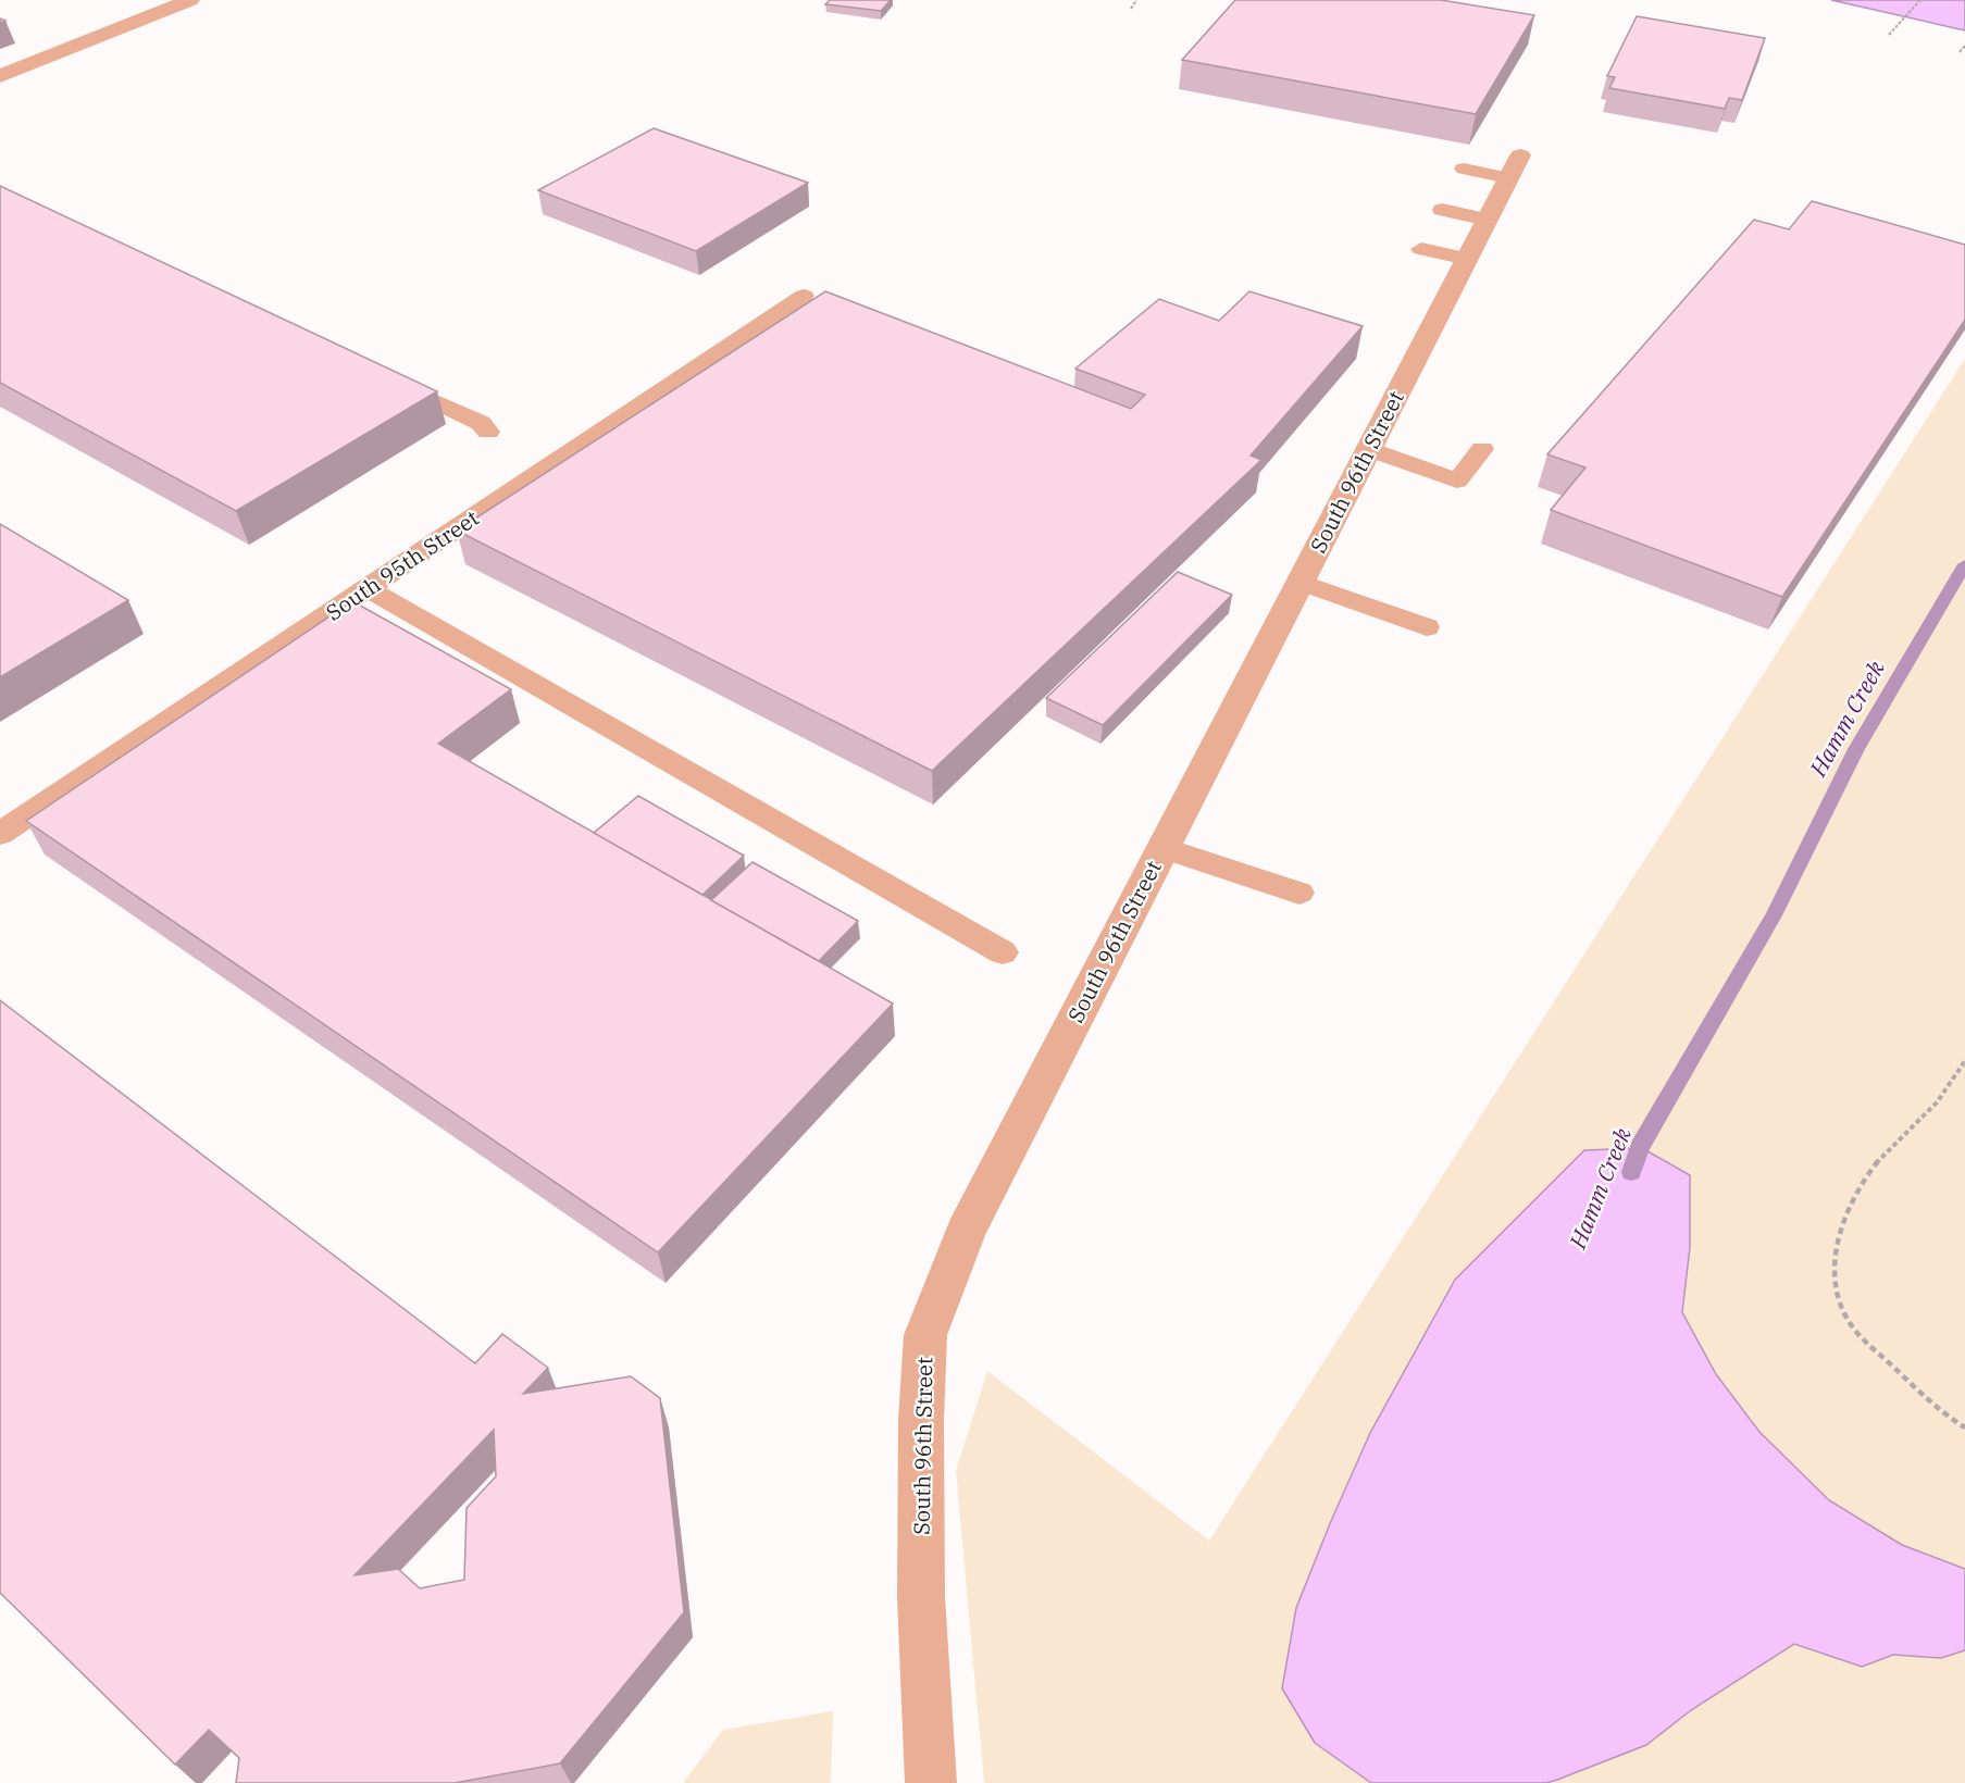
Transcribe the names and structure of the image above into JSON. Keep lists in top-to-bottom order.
{
  "streets": {
    "street": ["South 96th Street"],
    "lane": ["South 95th Street"]
  },
  "water": ["Hamm Creek"]
}
